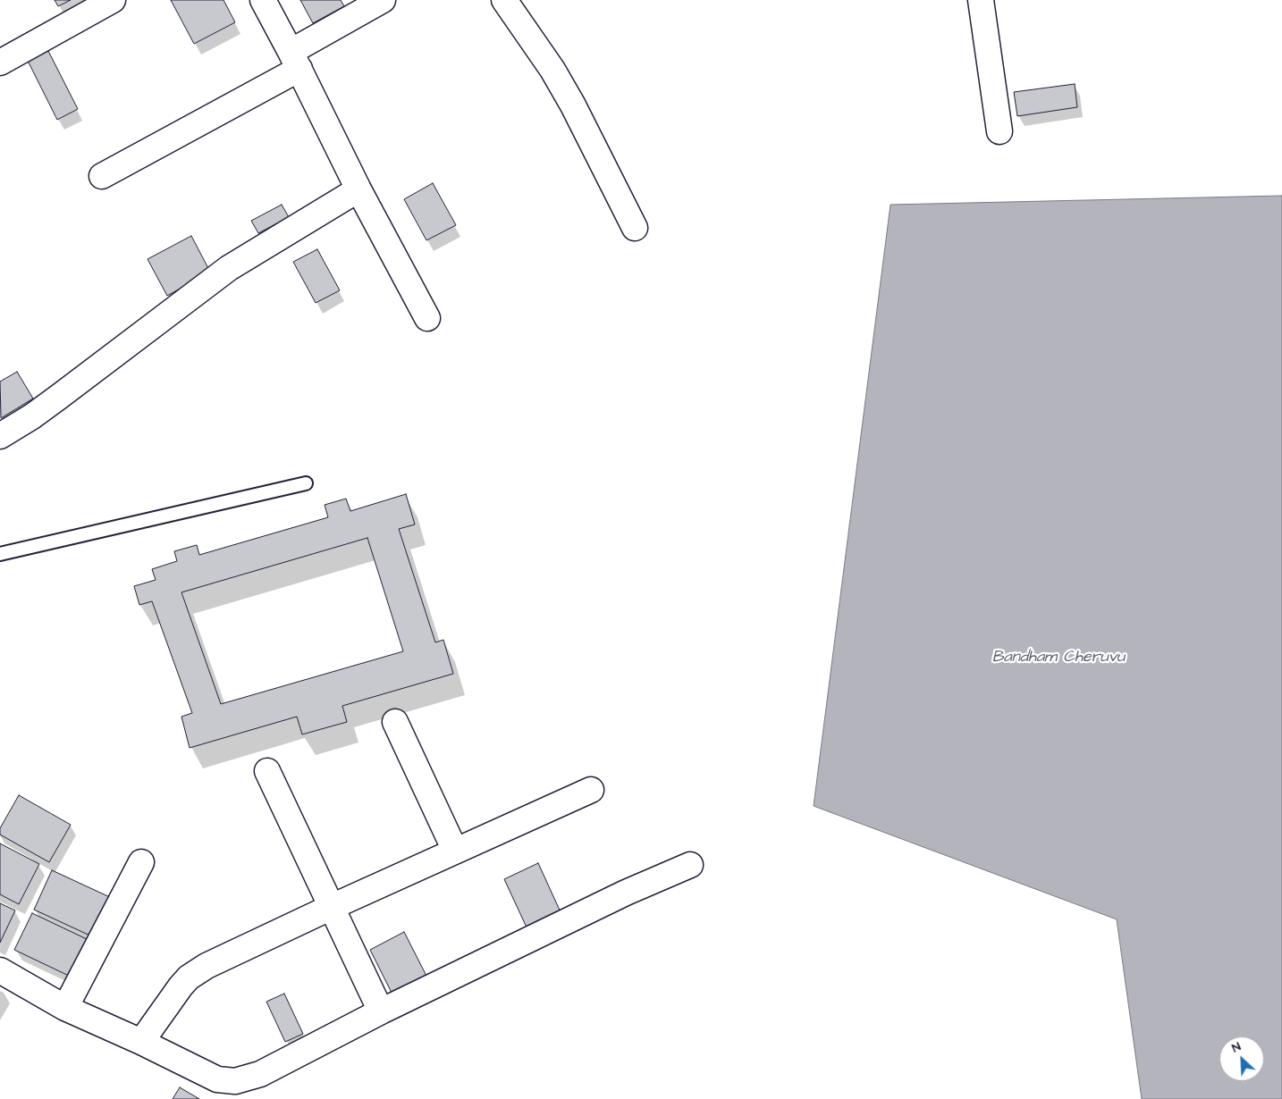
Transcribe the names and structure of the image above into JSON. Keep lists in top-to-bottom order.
{
  "water": ["Bandham Cheruvu"],
  "north": "top left"
}
